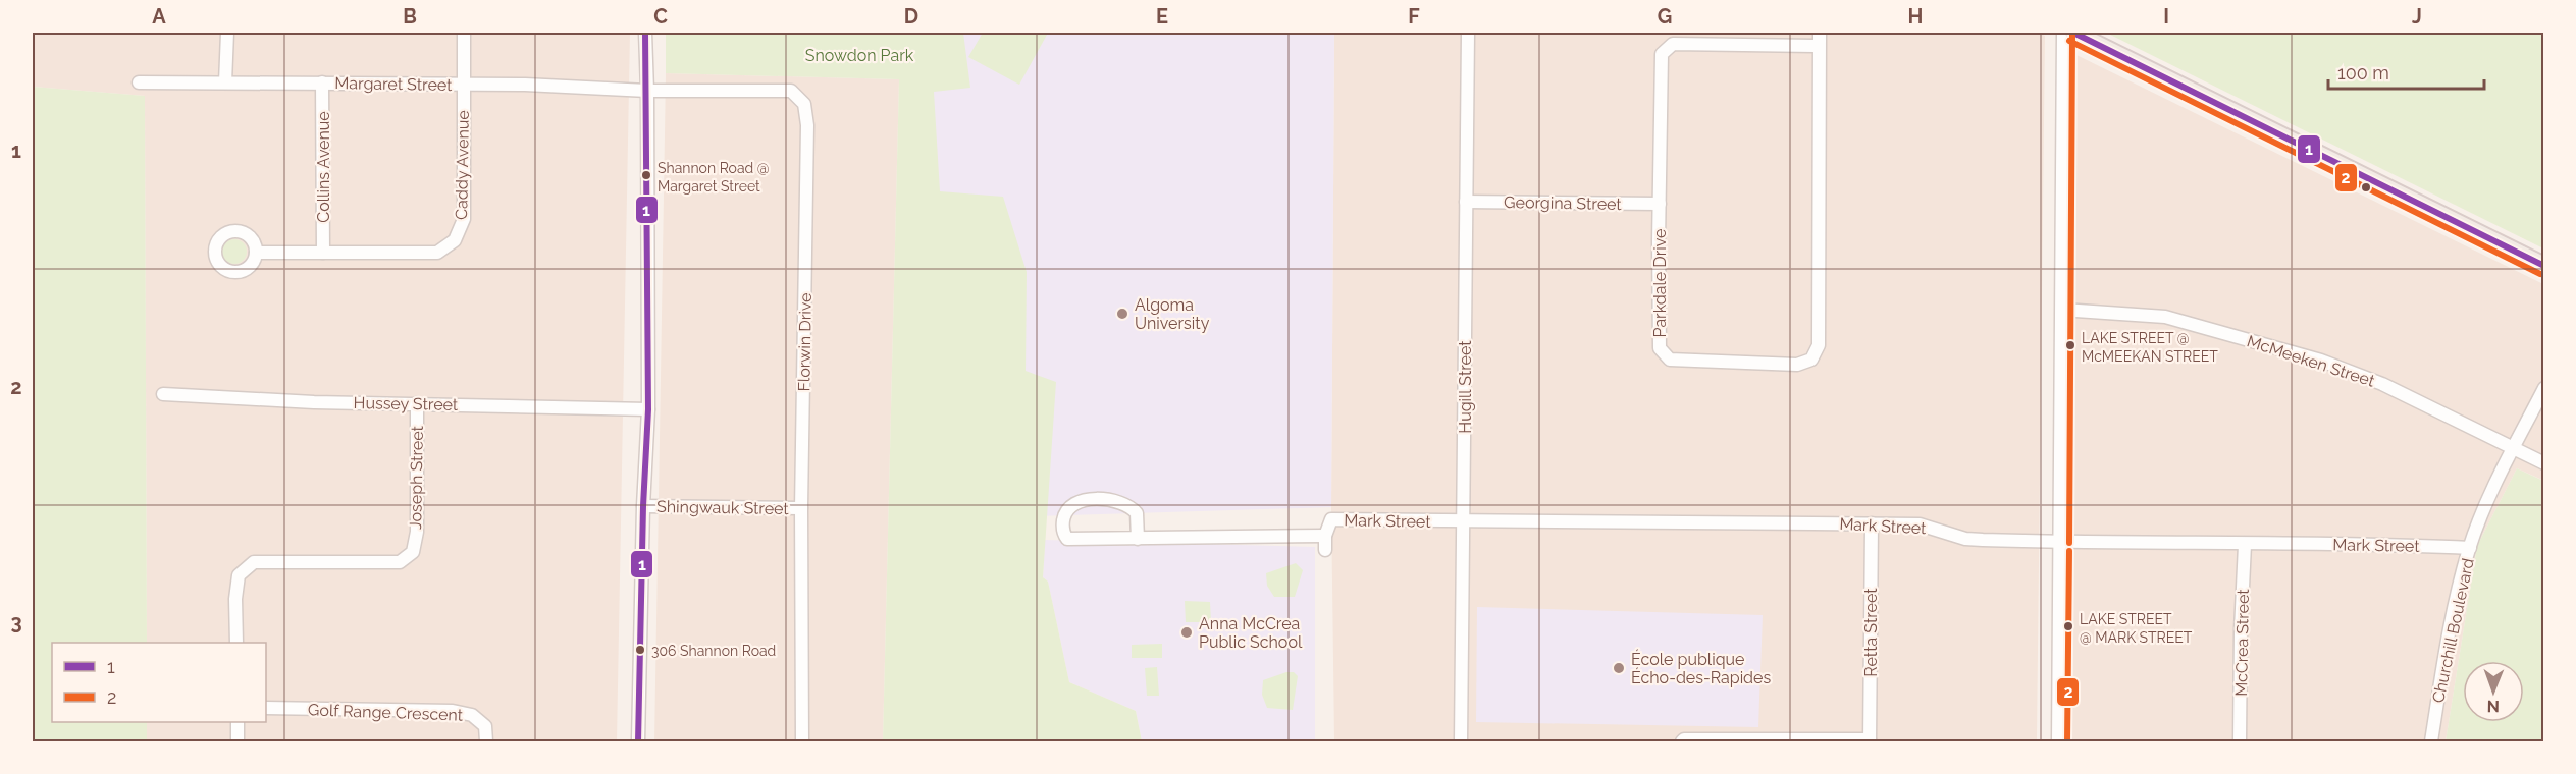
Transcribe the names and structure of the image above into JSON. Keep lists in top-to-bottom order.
{
  "streets": {
    "street": [
      "Margaret Street",
      "Caddy Avenue",
      "Collins Avenue",
      "Georgina Street",
      "Parkdale Drive",
      "Florwin Drive",
      "McMeeken Street",
      "Hugill Street",
      "Hussey Street",
      "Joseph Street",
      "Shingwauk Street",
      "Mark Street",
      "Churchill Boulevard",
      "Retta Street",
      "McCrea Street",
      "Golf Range Crescent"
    ]
  },
  "crossings": [
    ["Margaret Street", "Caddy Avenue"],
    ["Margaret Street", "Collins Avenue"],
    ["Margaret Street", "Florwin Drive"],
    ["Caddy Avenue", "Collins Avenue"],
    ["Georgina Street", "Parkdale Drive"],
    ["Georgina Street", "Hugill Street"],
    ["Florwin Drive", "Shingwauk Street"],
    ["McMeeken Street", "Churchill Boulevard"],
    ["Hugill Street", "Mark Street"],
    ["Hussey Street", "Joseph Street"],
    ["Mark Street", "Churchill Boulevard"],
    ["Mark Street", "Retta Street"],
    ["Mark Street", "McCrea Street"]
  ],
  "parks": ["Snowdon Park"],
  "places": [
    "Shannon Road @ Margaret Street",
    "Algoma University",
    "LAKE STREET @ McMEEKAN STREET",
    "LAKE STREET @ MARK STREET",
    "Anna McCrea Public School",
    "306 Shannon Road",
    "École publique Écho-des-Rapides"
  ],
  "lines": ["transit line 1", "transit line 2"],
  "legend": ["1", "2"],
  "scale_bar": "100 m",
  "north": "bottom",
  "grid": {
    "columns": [
      "A",
      "B",
      "C",
      "D",
      "E",
      "F",
      "G",
      "H",
      "I",
      "J"
    ],
    "rows": ["1", "2", "3"]
  }
}
